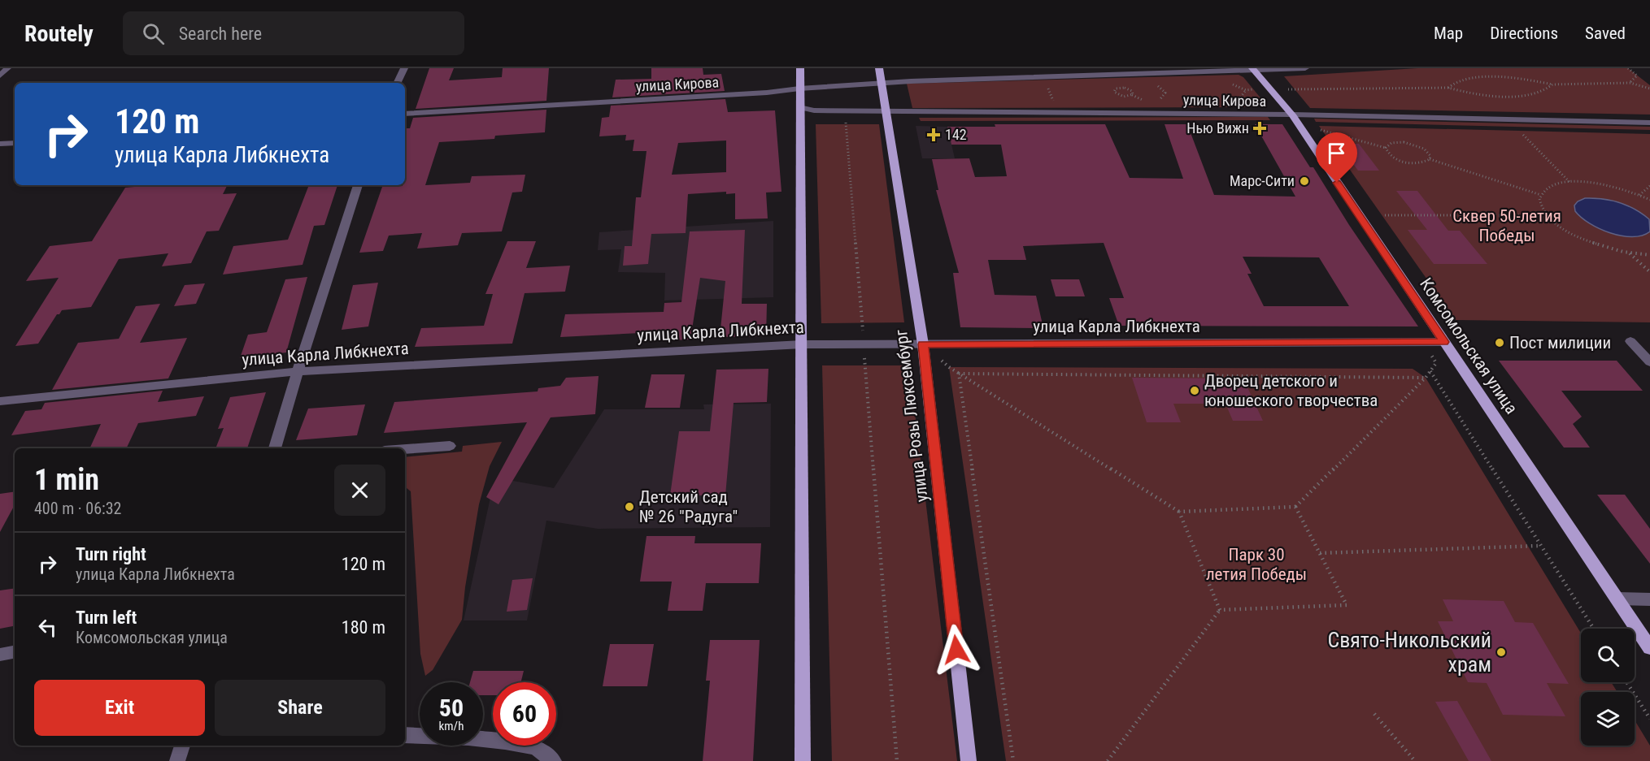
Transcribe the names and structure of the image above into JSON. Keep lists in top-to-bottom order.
{
  "streets": {
    "main road": ["Комсомольская улица", "улица Розы Люксембург"],
    "street": ["улица Кирова", "улица Карла Либкнехта"]
  },
  "crossings": [
    ["улица Кирова", "Комсомольская улица"],
    ["улица Кирова", "улица Розы Люксембург"],
    ["улица Карла Либкнехта", "Комсомольская улица"],
    ["улица Карла Либкнехта", "улица Розы Люксембург"]
  ],
  "parks": ["Сквер 50-летия Победы", "Парк 30 летия Победы"],
  "places": {
    "health": ["Нью Вижн", "142"],
    "other": [
      "Марс-Сити",
      "Пост милиции",
      "Дворец детского и юношеского творчества",
      "Детский сад № 26 \"Радуга\"",
      "Свято-Никольский храм"
    ]
  },
  "page": {
    "header": "Routely",
    "search": "Search here",
    "nav": ["Map", "Directions", "Saved"],
    "turn": ["120 m", "улица Карла Либкнехта"],
    "heading": ["1 min", "400 m · 06:32"],
    "list": [
      {
        "name": "Turn right",
        "note": "улица Карла Либкнехта",
        "value": "120 m"
      },
      {
        "name": "Turn left",
        "note": "Комсомольская улица",
        "value": "180 m"
      }
    ],
    "buttons": ["Exit", "Share"],
    "speed": "50 km/h",
    "limit": "60"
  }
}
